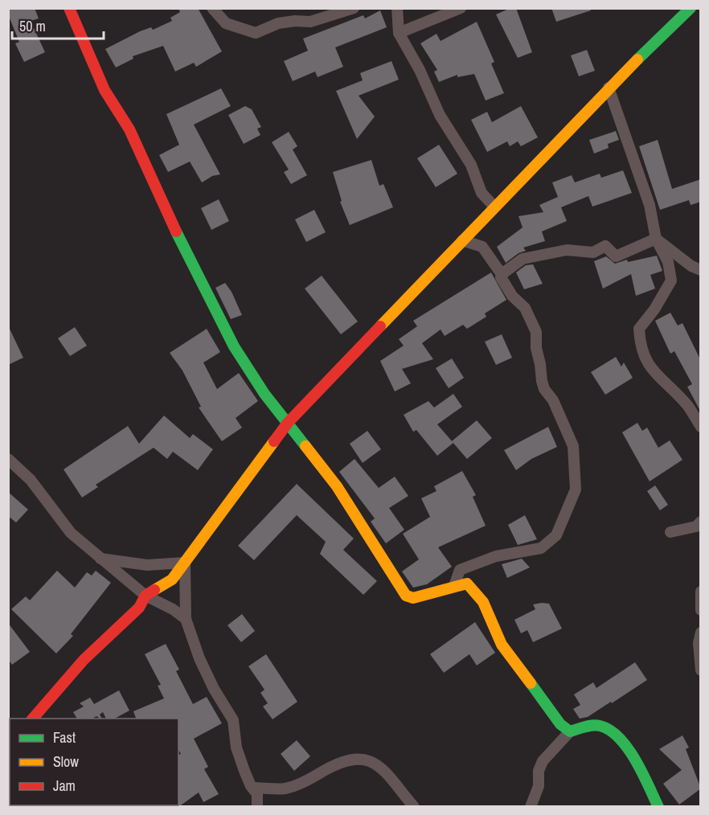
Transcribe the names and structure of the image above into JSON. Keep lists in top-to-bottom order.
{
  "legend": ["Fast", "Slow", "Jam"],
  "scale_bar": "50 m"
}
